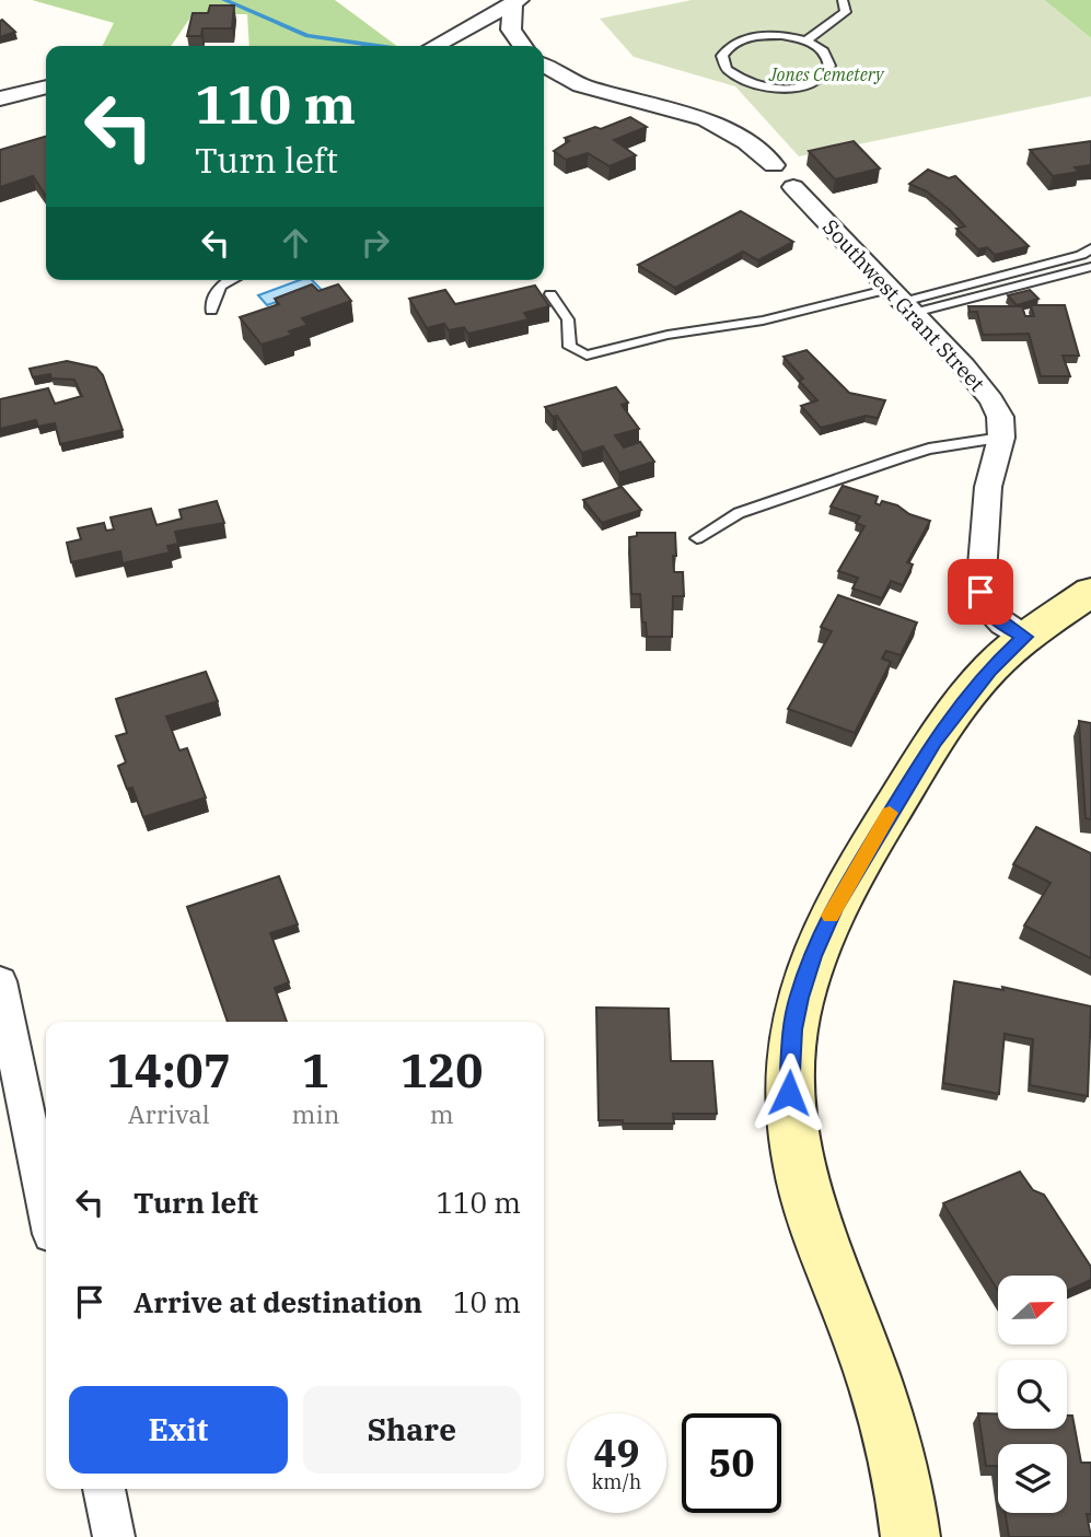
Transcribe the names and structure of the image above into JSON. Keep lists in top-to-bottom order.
{
  "streets": {
    "street": ["Southwest Grant Street"]
  },
  "parks": ["Jones Cemetery"],
  "north": "right",
  "page": {
    "turn": ["110 m", "Turn left"],
    "eta": [
      "14:07",
      "Arrival",
      "1",
      "min",
      "120",
      "m"
    ],
    "list": [
      {
        "name": "Turn left",
        "value": "110 m"
      },
      {
        "name": "Arrive at destination",
        "value": "10 m"
      }
    ],
    "buttons": ["Exit", "Share"],
    "speed": "49 km/h",
    "limit": "50"
  }
}
